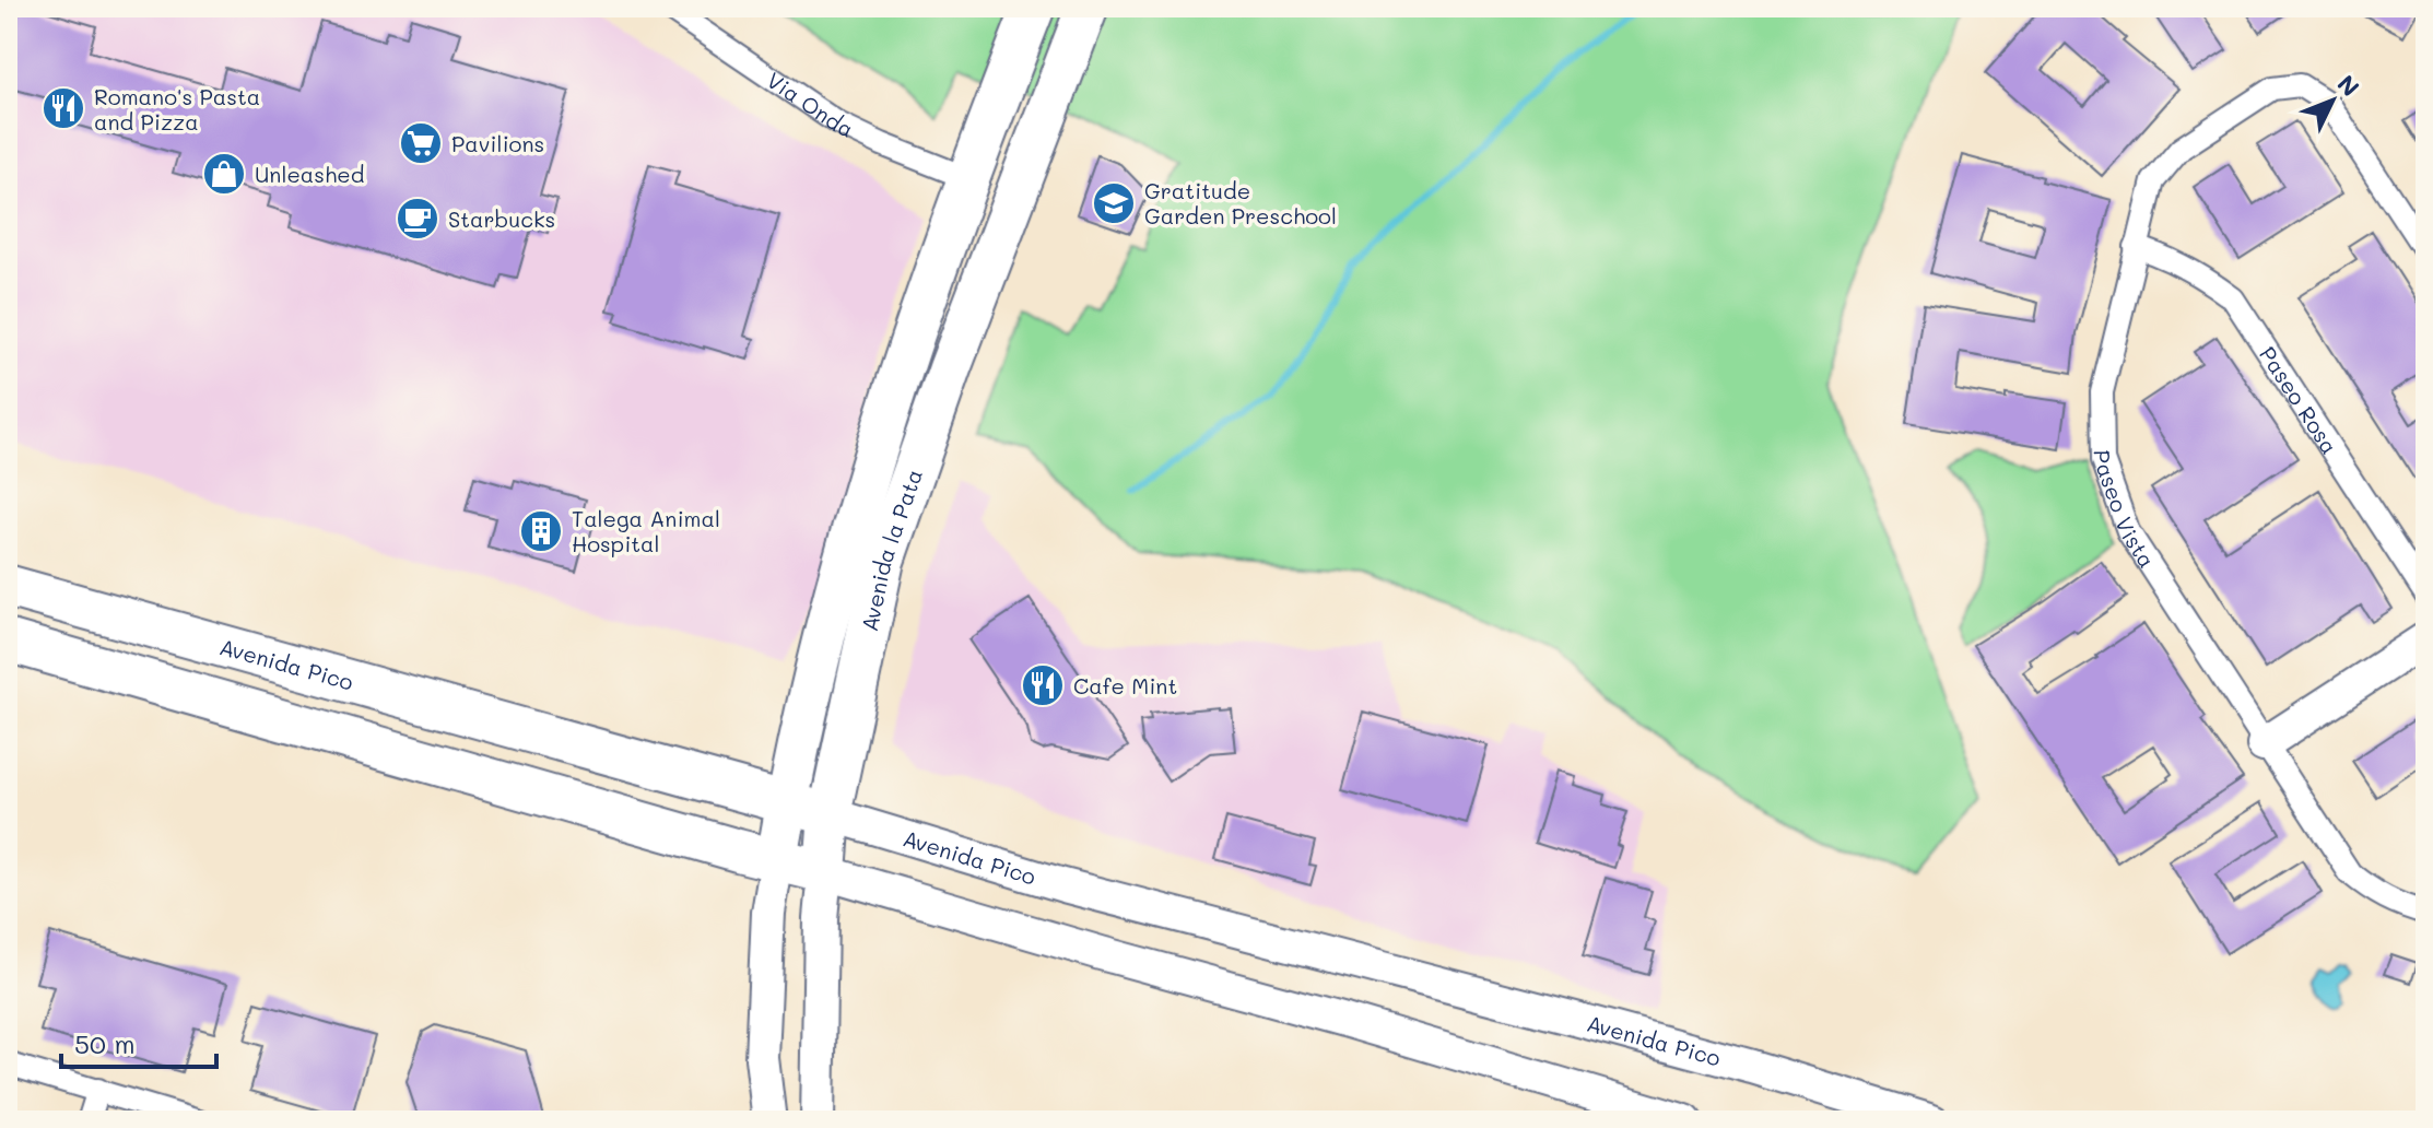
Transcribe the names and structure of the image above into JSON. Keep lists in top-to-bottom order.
{
  "streets": {
    "highway": ["Avenida la Pata", "Avenida Pico"],
    "street": ["Via Onda", "Paseo Rosa", "Paseo Vista"]
  },
  "crossings": [
    ["Via Onda", "Avenida la Pata"],
    ["Paseo Rosa", "Paseo Vista"],
    ["Avenida la Pata", "Avenida Pico"]
  ],
  "places": {
    "restaurant": ["Romano's Pasta and Pizza", "Cafe Mint"],
    "supermarket": ["Pavilions"],
    "shop": ["Unleashed"],
    "school or university": ["Gratitude Garden Preschool"],
    "cafe": ["Starbucks"],
    "building": ["Talega Animal Hospital"]
  },
  "scale_bar": "50 m",
  "north": "top right"
}
